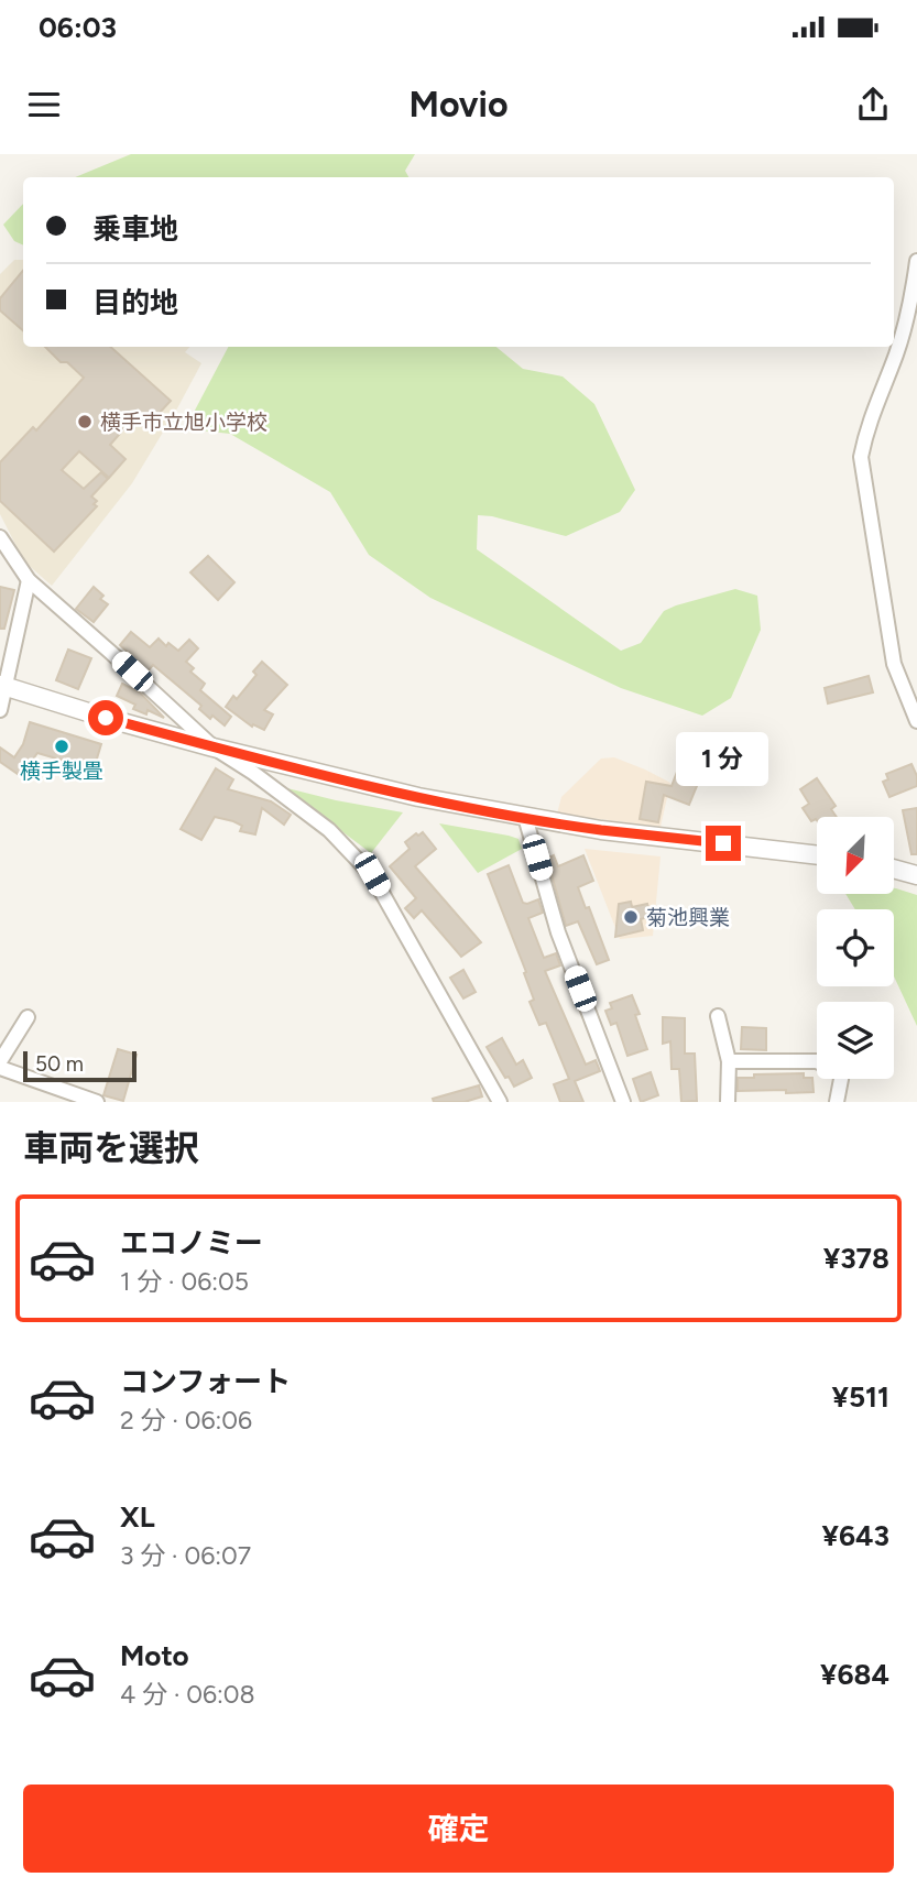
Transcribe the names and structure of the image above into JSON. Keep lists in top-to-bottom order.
{
  "places": ["横手市立旭小学校", "横手製畳", "菊池興業"],
  "scale_bar": "50 m",
  "north": "bottom left",
  "page": {
    "status": "06:03",
    "header": "Movio",
    "banner": ["乗車地", "目的地"],
    "bubble": "1 分",
    "scale": "50 m",
    "heading": "車両を選択",
    "list": [
      {
        "name": "エコノミー",
        "note": "1 分 · 06:05",
        "value": "¥378"
      },
      {
        "name": "コンフォート",
        "note": "2 分 · 06:06",
        "value": "¥511"
      },
      {
        "name": "XL",
        "note": "3 分 · 06:07",
        "value": "¥643"
      },
      {
        "name": "Moto",
        "note": "4 分 · 06:08",
        "value": "¥684"
      }
    ],
    "buttons": "確定"
  }
}
